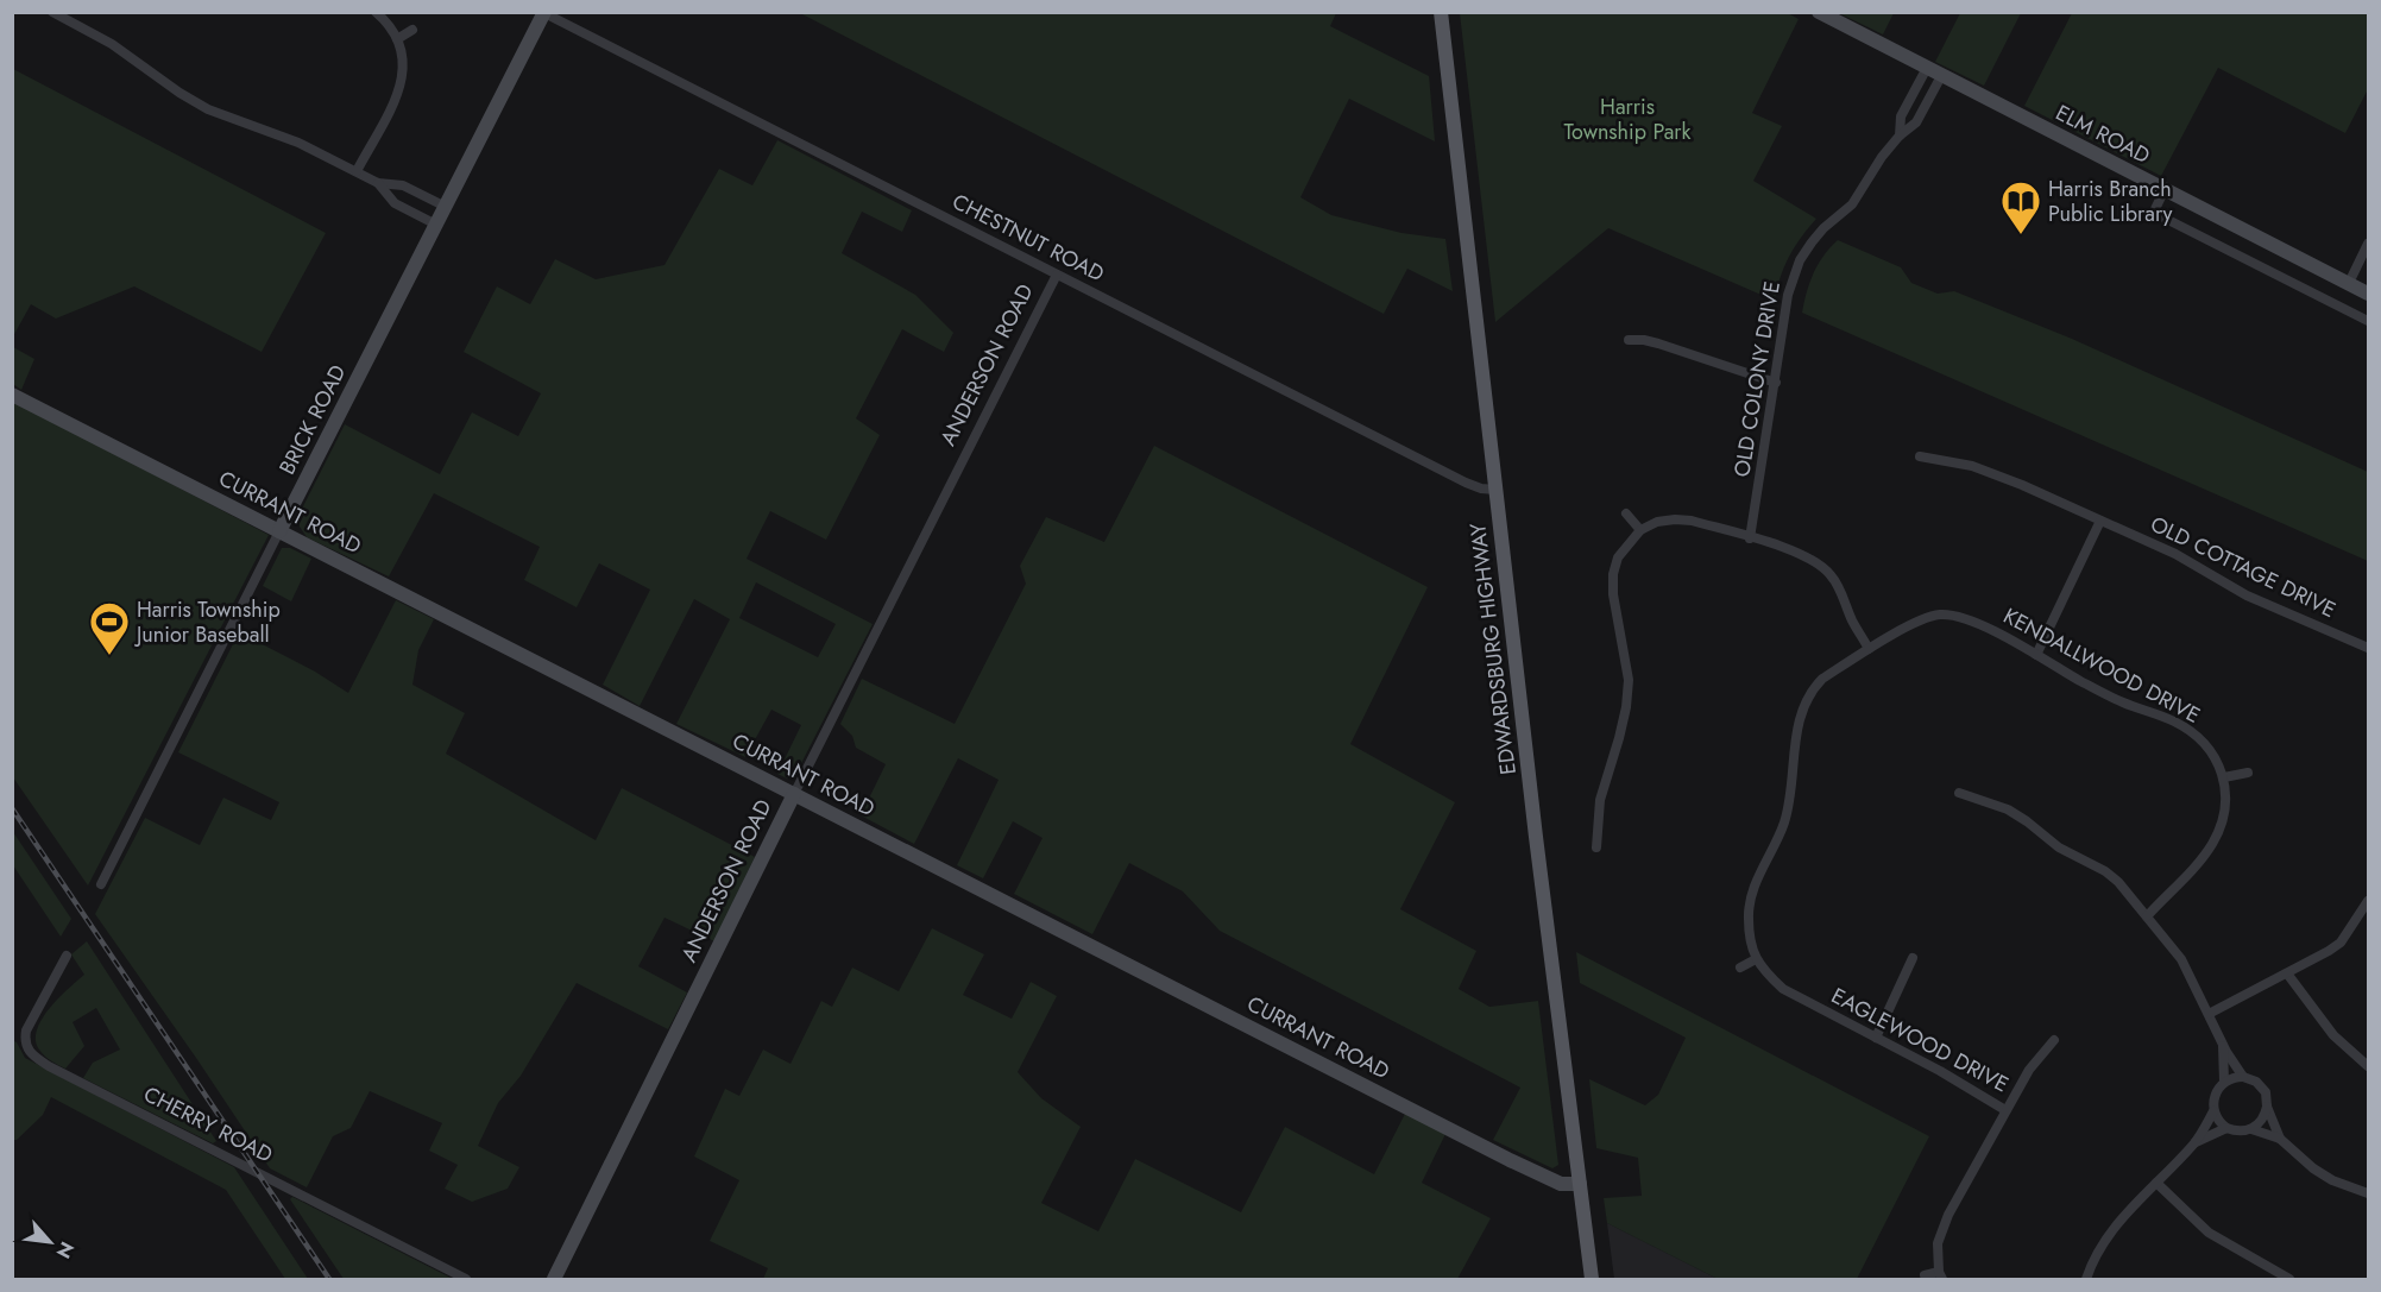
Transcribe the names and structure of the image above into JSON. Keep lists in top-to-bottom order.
{
  "streets": {
    "main road": ["EDWARDSBURG HIGHWAY"],
    "street": [
      "ELM ROAD",
      "CHESTNUT ROAD",
      "ANDERSON ROAD",
      "OLD COLONY DRIVE",
      "BRICK ROAD",
      "CURRANT ROAD",
      "OLD COTTAGE DRIVE",
      "KENDALLWOOD DRIVE",
      "EAGLEWOOD DRIVE",
      "CHERRY ROAD"
    ]
  },
  "crossings": [
    ["ELM ROAD", "OLD COLONY DRIVE"],
    ["CHESTNUT ROAD", "ANDERSON ROAD"],
    ["CHESTNUT ROAD", "BRICK ROAD"],
    ["CHESTNUT ROAD", "EDWARDSBURG HIGHWAY"],
    ["ANDERSON ROAD", "CURRANT ROAD"],
    ["BRICK ROAD", "CURRANT ROAD"],
    ["CURRANT ROAD", "EDWARDSBURG HIGHWAY"],
    ["KENDALLWOOD DRIVE", "EAGLEWOOD DRIVE"]
  ],
  "parks": ["Harris Township Park"],
  "places": {
    "library": ["Harris Branch Public Library"],
    "sports": ["Harris Township Junior Baseball"]
  },
  "north": "bottom right"
}
